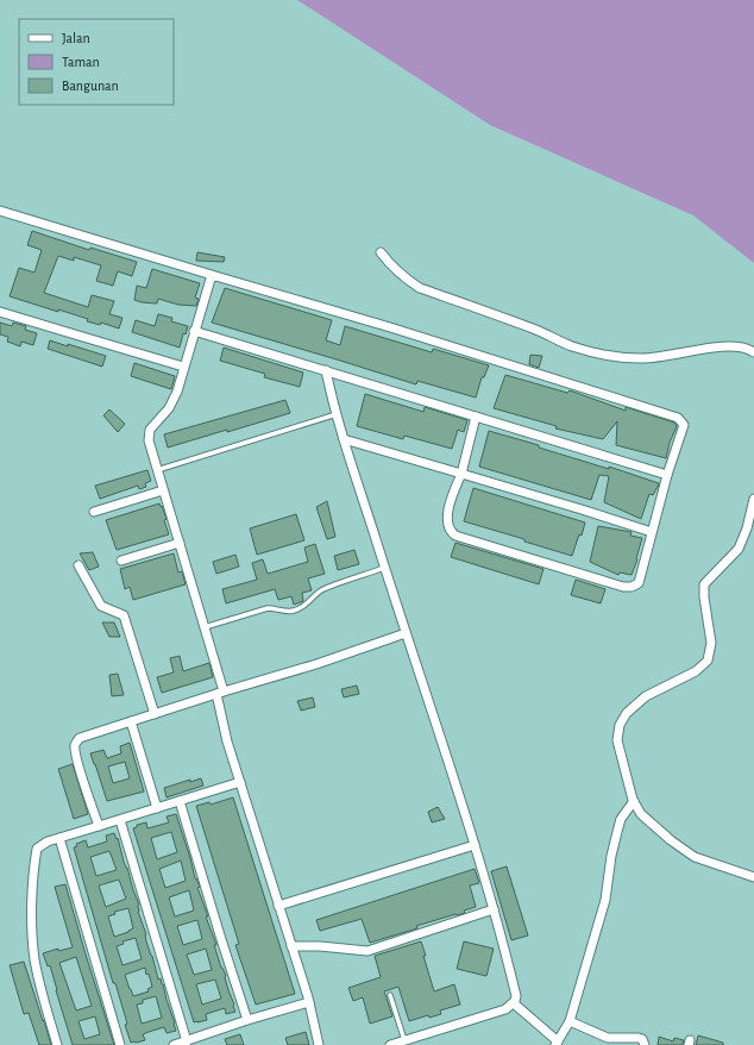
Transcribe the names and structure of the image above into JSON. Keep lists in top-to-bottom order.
{
  "legend": ["Jalan", "Taman", "Bangunan"]
}
